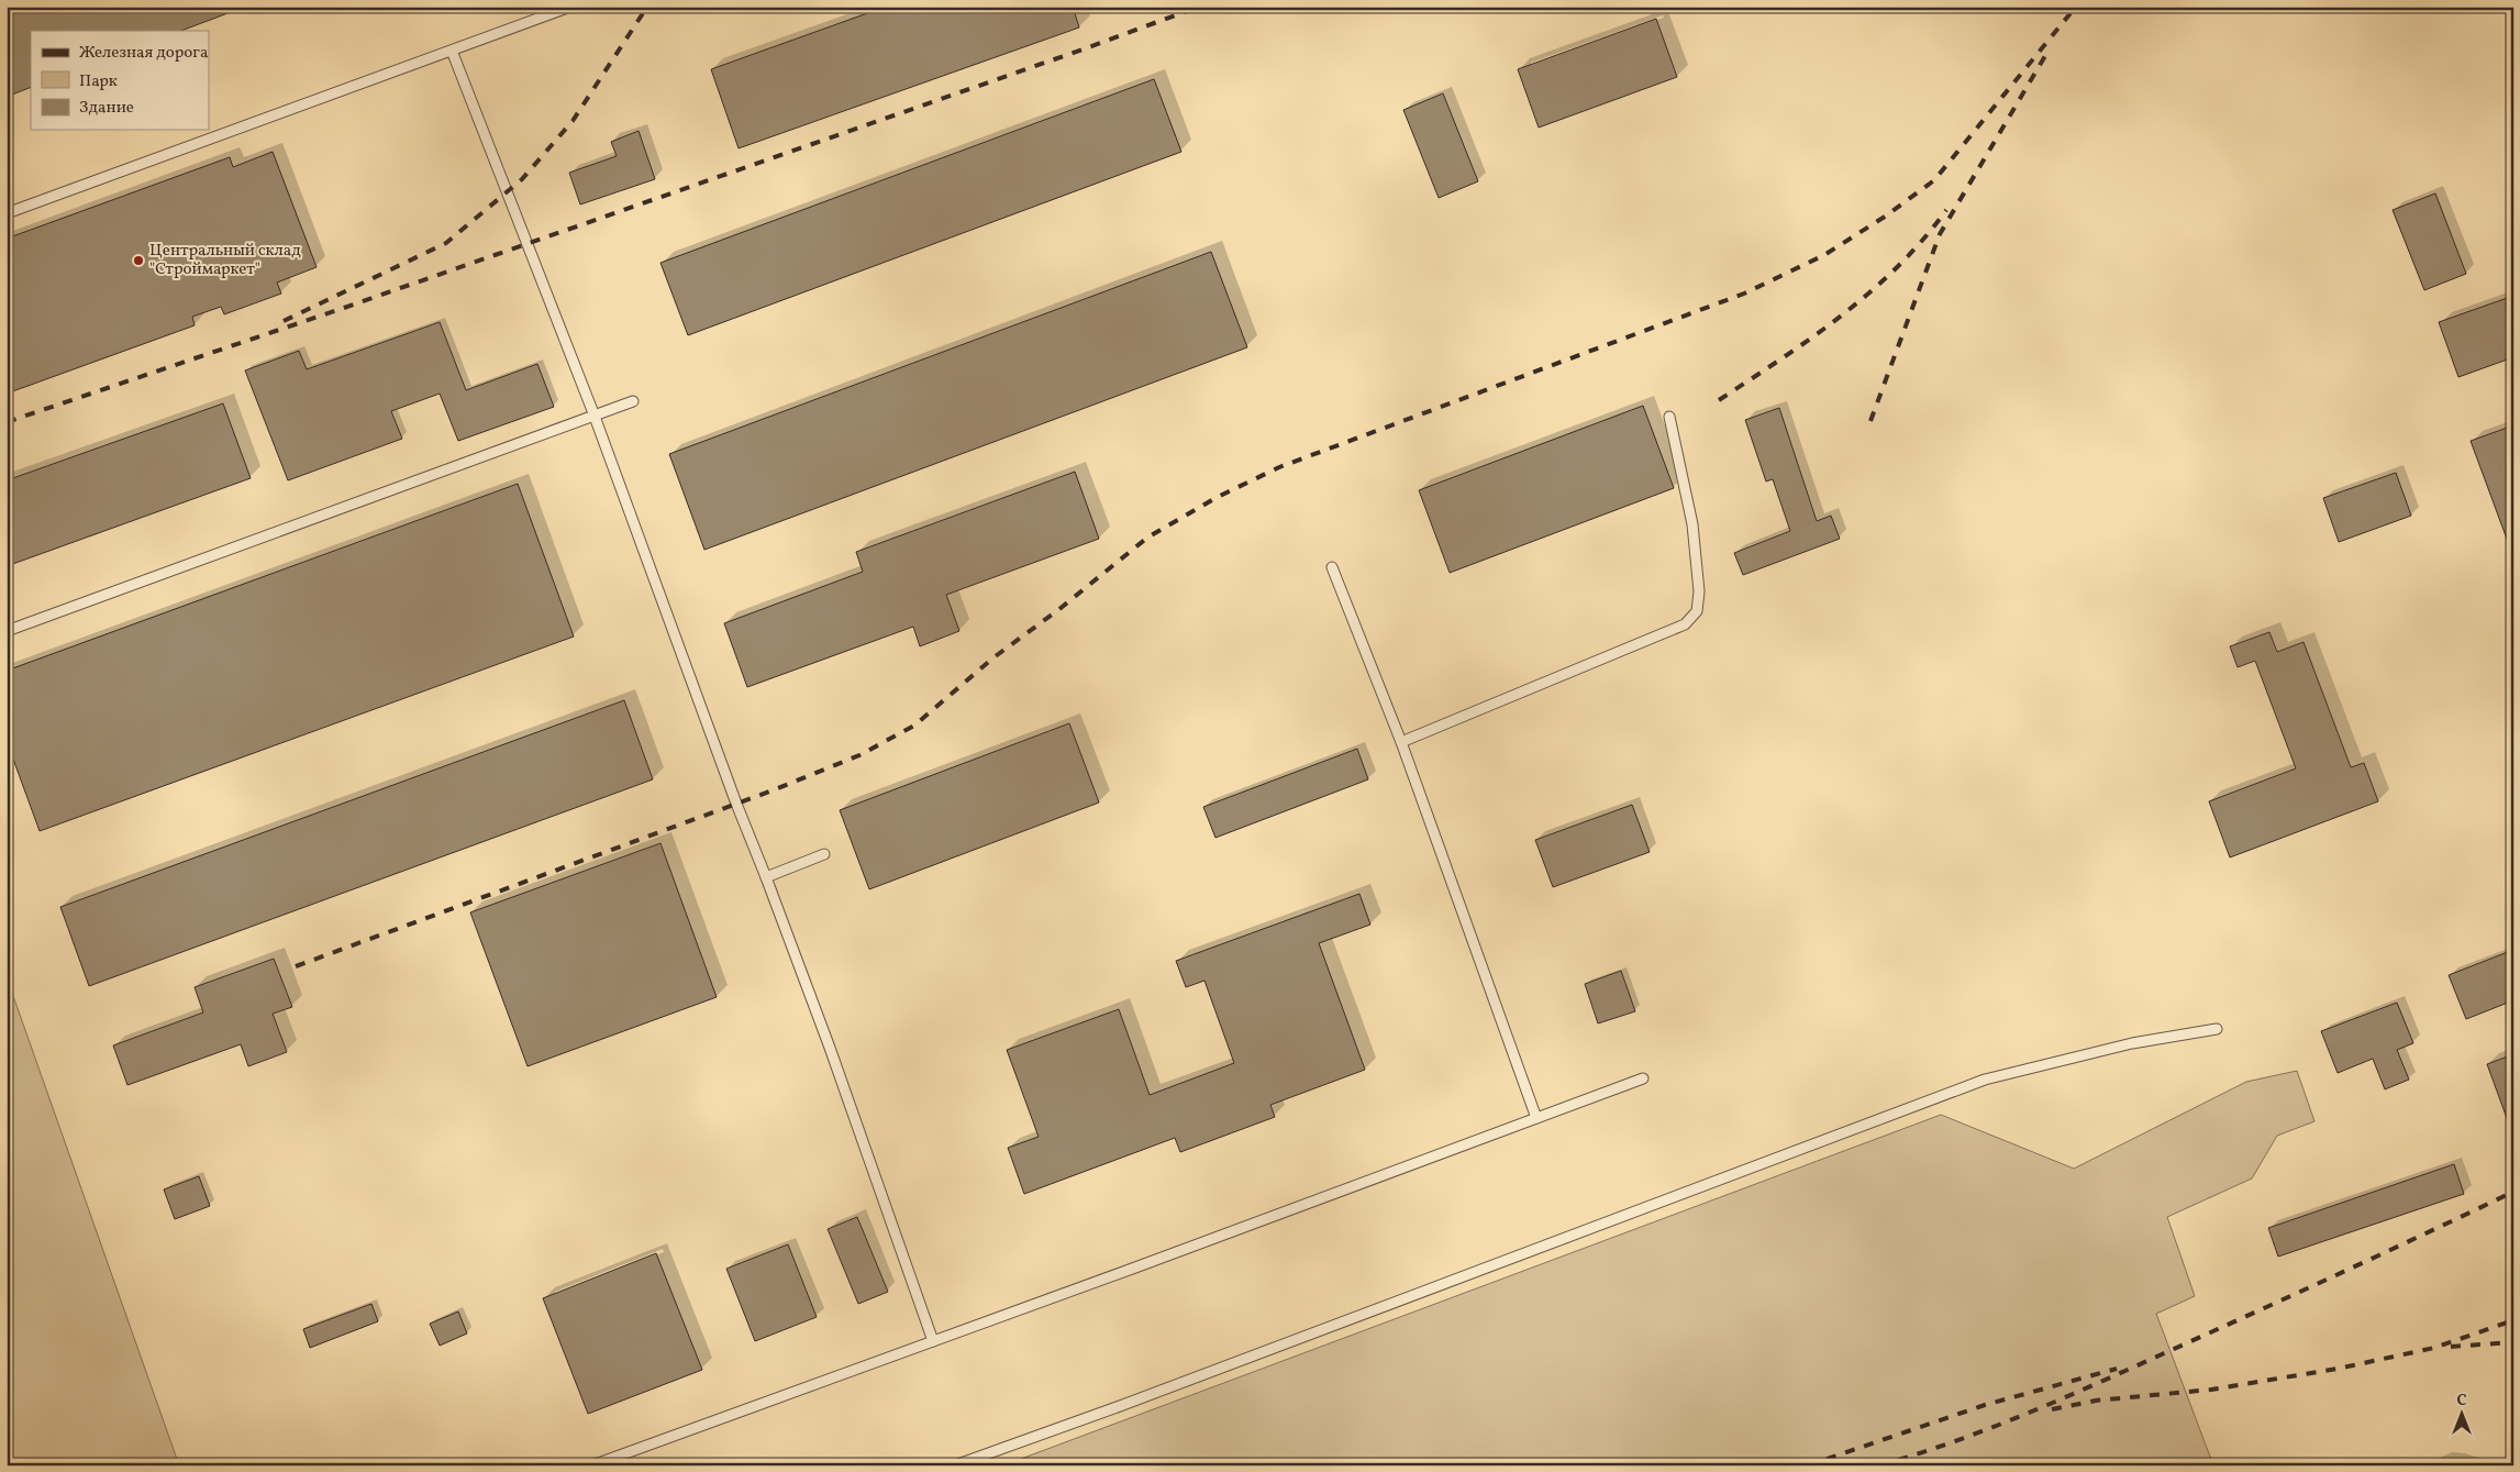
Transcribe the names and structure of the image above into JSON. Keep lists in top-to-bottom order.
{
  "places": ["Центральный склад \"Строймаркет\""],
  "legend": ["Железная дорога", "Парк", "Здание"],
  "north": "top"
}
